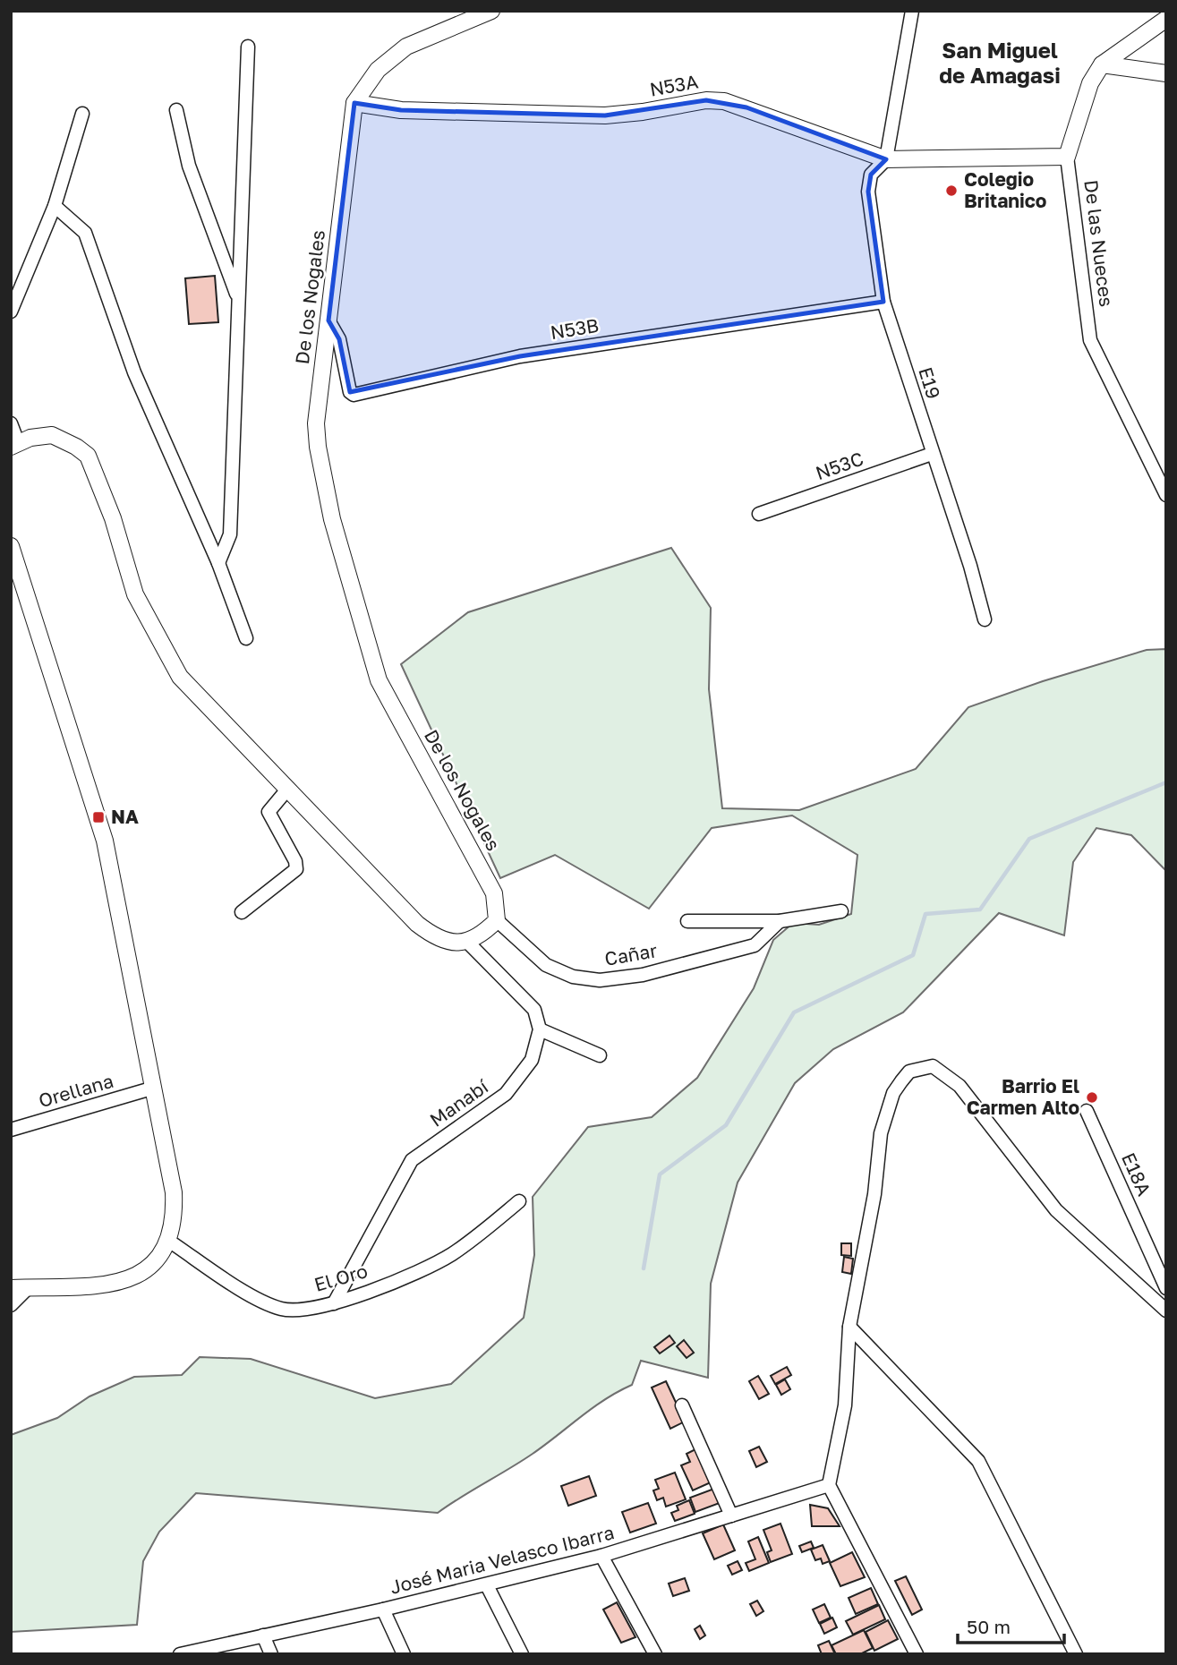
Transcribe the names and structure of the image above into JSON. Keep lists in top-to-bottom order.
{
  "streets": {
    "street": [
      "N53A",
      "De las Nueces",
      "De los Nogales",
      "N53B",
      "E19",
      "N53C",
      "Cañar",
      "Orellana",
      "Manabí",
      "E18A",
      "El Oro",
      "José Maria Velasco Ibarra"
    ]
  },
  "crossings": [
    ["N53A", "De las Nueces"],
    ["N53A", "De los Nogales"],
    ["N53A", "E19"],
    ["De los Nogales", "N53B"],
    ["De los Nogales", "Cañar"],
    ["N53B", "E19"],
    ["E19", "N53C"],
    ["Manabí", "El Oro"]
  ],
  "districts": ["San Miguel de Amagasi"],
  "places": {
    "other": ["Colegio Britanico", "Barrio El Carmen Alto"],
    "transit": ["NA"]
  },
  "scale_bar": "50 m"
}
